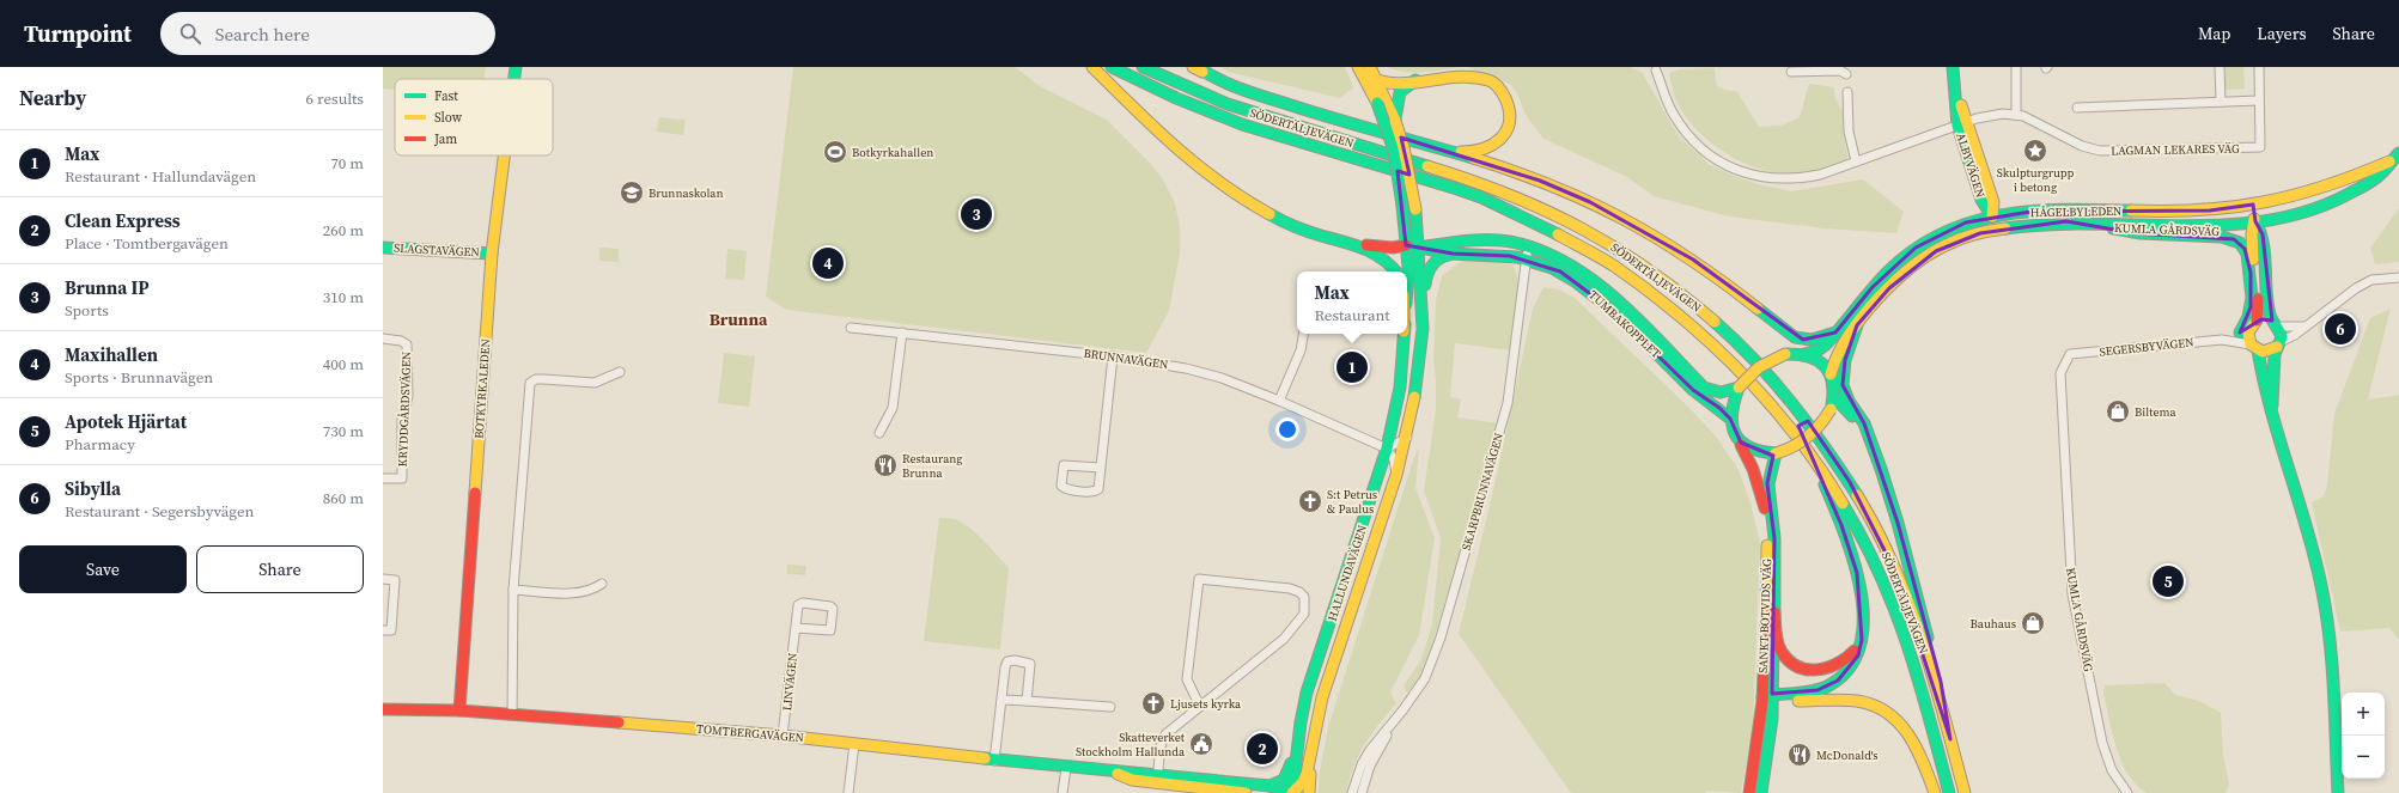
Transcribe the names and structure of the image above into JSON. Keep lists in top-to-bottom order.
{
  "streets": {
    "main road": [
      "SÖDERTÄLJEVÄGEN",
      "ALBYVÄGEN",
      "HÅGELBYLEDEN",
      "KUMLA GÅRDSVÄG",
      "SLAGSTAVÄGEN",
      "TUMBAKOPPLET",
      "BOTKYRKALEDEN",
      "HALLUNDAVÄGEN",
      "SANKT BOTVIDS VÄG",
      "TOMTBERGAVÄGEN"
    ],
    "street": [
      "LAGMAN LEKARES VÄG",
      "SEGERSBYVÄGEN",
      "BRUNNAVÄGEN",
      "KRYDDGÅRDSVÄGEN",
      "SKARPBRUNNAVÄGEN",
      "LINVÄGEN"
    ]
  },
  "crossings": [
    ["LAGMAN LEKARES VÄG", "ALBYVÄGEN"],
    ["ALBYVÄGEN", "HÅGELBYLEDEN"],
    ["HÅGELBYLEDEN", "KUMLA GÅRDSVÄG"],
    ["HÅGELBYLEDEN", "TUMBAKOPPLET"],
    ["HÅGELBYLEDEN", "SANKT BOTVIDS VÄG"],
    ["KUMLA GÅRDSVÄG", "SEGERSBYVÄGEN"],
    ["SLAGSTAVÄGEN", "BOTKYRKALEDEN"],
    ["TUMBAKOPPLET", "SKARPBRUNNAVÄGEN"],
    ["TUMBAKOPPLET", "HALLUNDAVÄGEN"],
    ["TUMBAKOPPLET", "SANKT BOTVIDS VÄG"],
    ["BRUNNAVÄGEN", "HALLUNDAVÄGEN"],
    ["BOTKYRKALEDEN", "TOMTBERGAVÄGEN"],
    ["HALLUNDAVÄGEN", "TOMTBERGAVÄGEN"],
    ["LINVÄGEN", "TOMTBERGAVÄGEN"]
  ],
  "districts": ["Brunna"],
  "places": {
    "place": ["Skulpturgrupp i betong"],
    "sports": ["Botkyrkahallen"],
    "school or university": ["Brunnaskolan"],
    "shop": ["Biltema", "Bauhaus"],
    "restaurant": ["Restaurang Brunna", "McDonald's"],
    "church": ["S:t Petrus & Paulus", "Ljusets kyrka"],
    "public building": ["Skatteverket Stockholm Hallunda"]
  },
  "legend": ["Fast", "Slow", "Jam"],
  "page": {
    "header": "Turnpoint",
    "search": "Search here",
    "nav": ["Map", "Layers", "Share"],
    "heading": ["Nearby", "6 results"],
    "list": [
      {
        "mark": "1",
        "name": "Max",
        "note": "Restaurant · Hallundavägen",
        "value": "70 m"
      },
      {
        "mark": "2",
        "name": "Clean Express",
        "note": "Place · Tomtbergavägen",
        "value": "260 m"
      },
      {
        "mark": "3",
        "name": "Brunna IP",
        "note": "Sports",
        "value": "310 m"
      },
      {
        "mark": "4",
        "name": "Maxihallen",
        "note": "Sports · Brunnavägen",
        "value": "400 m"
      },
      {
        "mark": "5",
        "name": "Apotek Hjärtat",
        "note": "Pharmacy",
        "value": "730 m"
      },
      {
        "mark": "6",
        "name": "Sibylla",
        "note": "Restaurant · Segersbyvägen",
        "value": "860 m"
      }
    ],
    "pins": [
      "3",
      "4",
      "6",
      "1",
      "5",
      "2"
    ],
    "popup": ["Max", "Restaurant"],
    "buttons": ["Save", "Share"],
    "map_buttons": ["+", "−"]
  }
}
